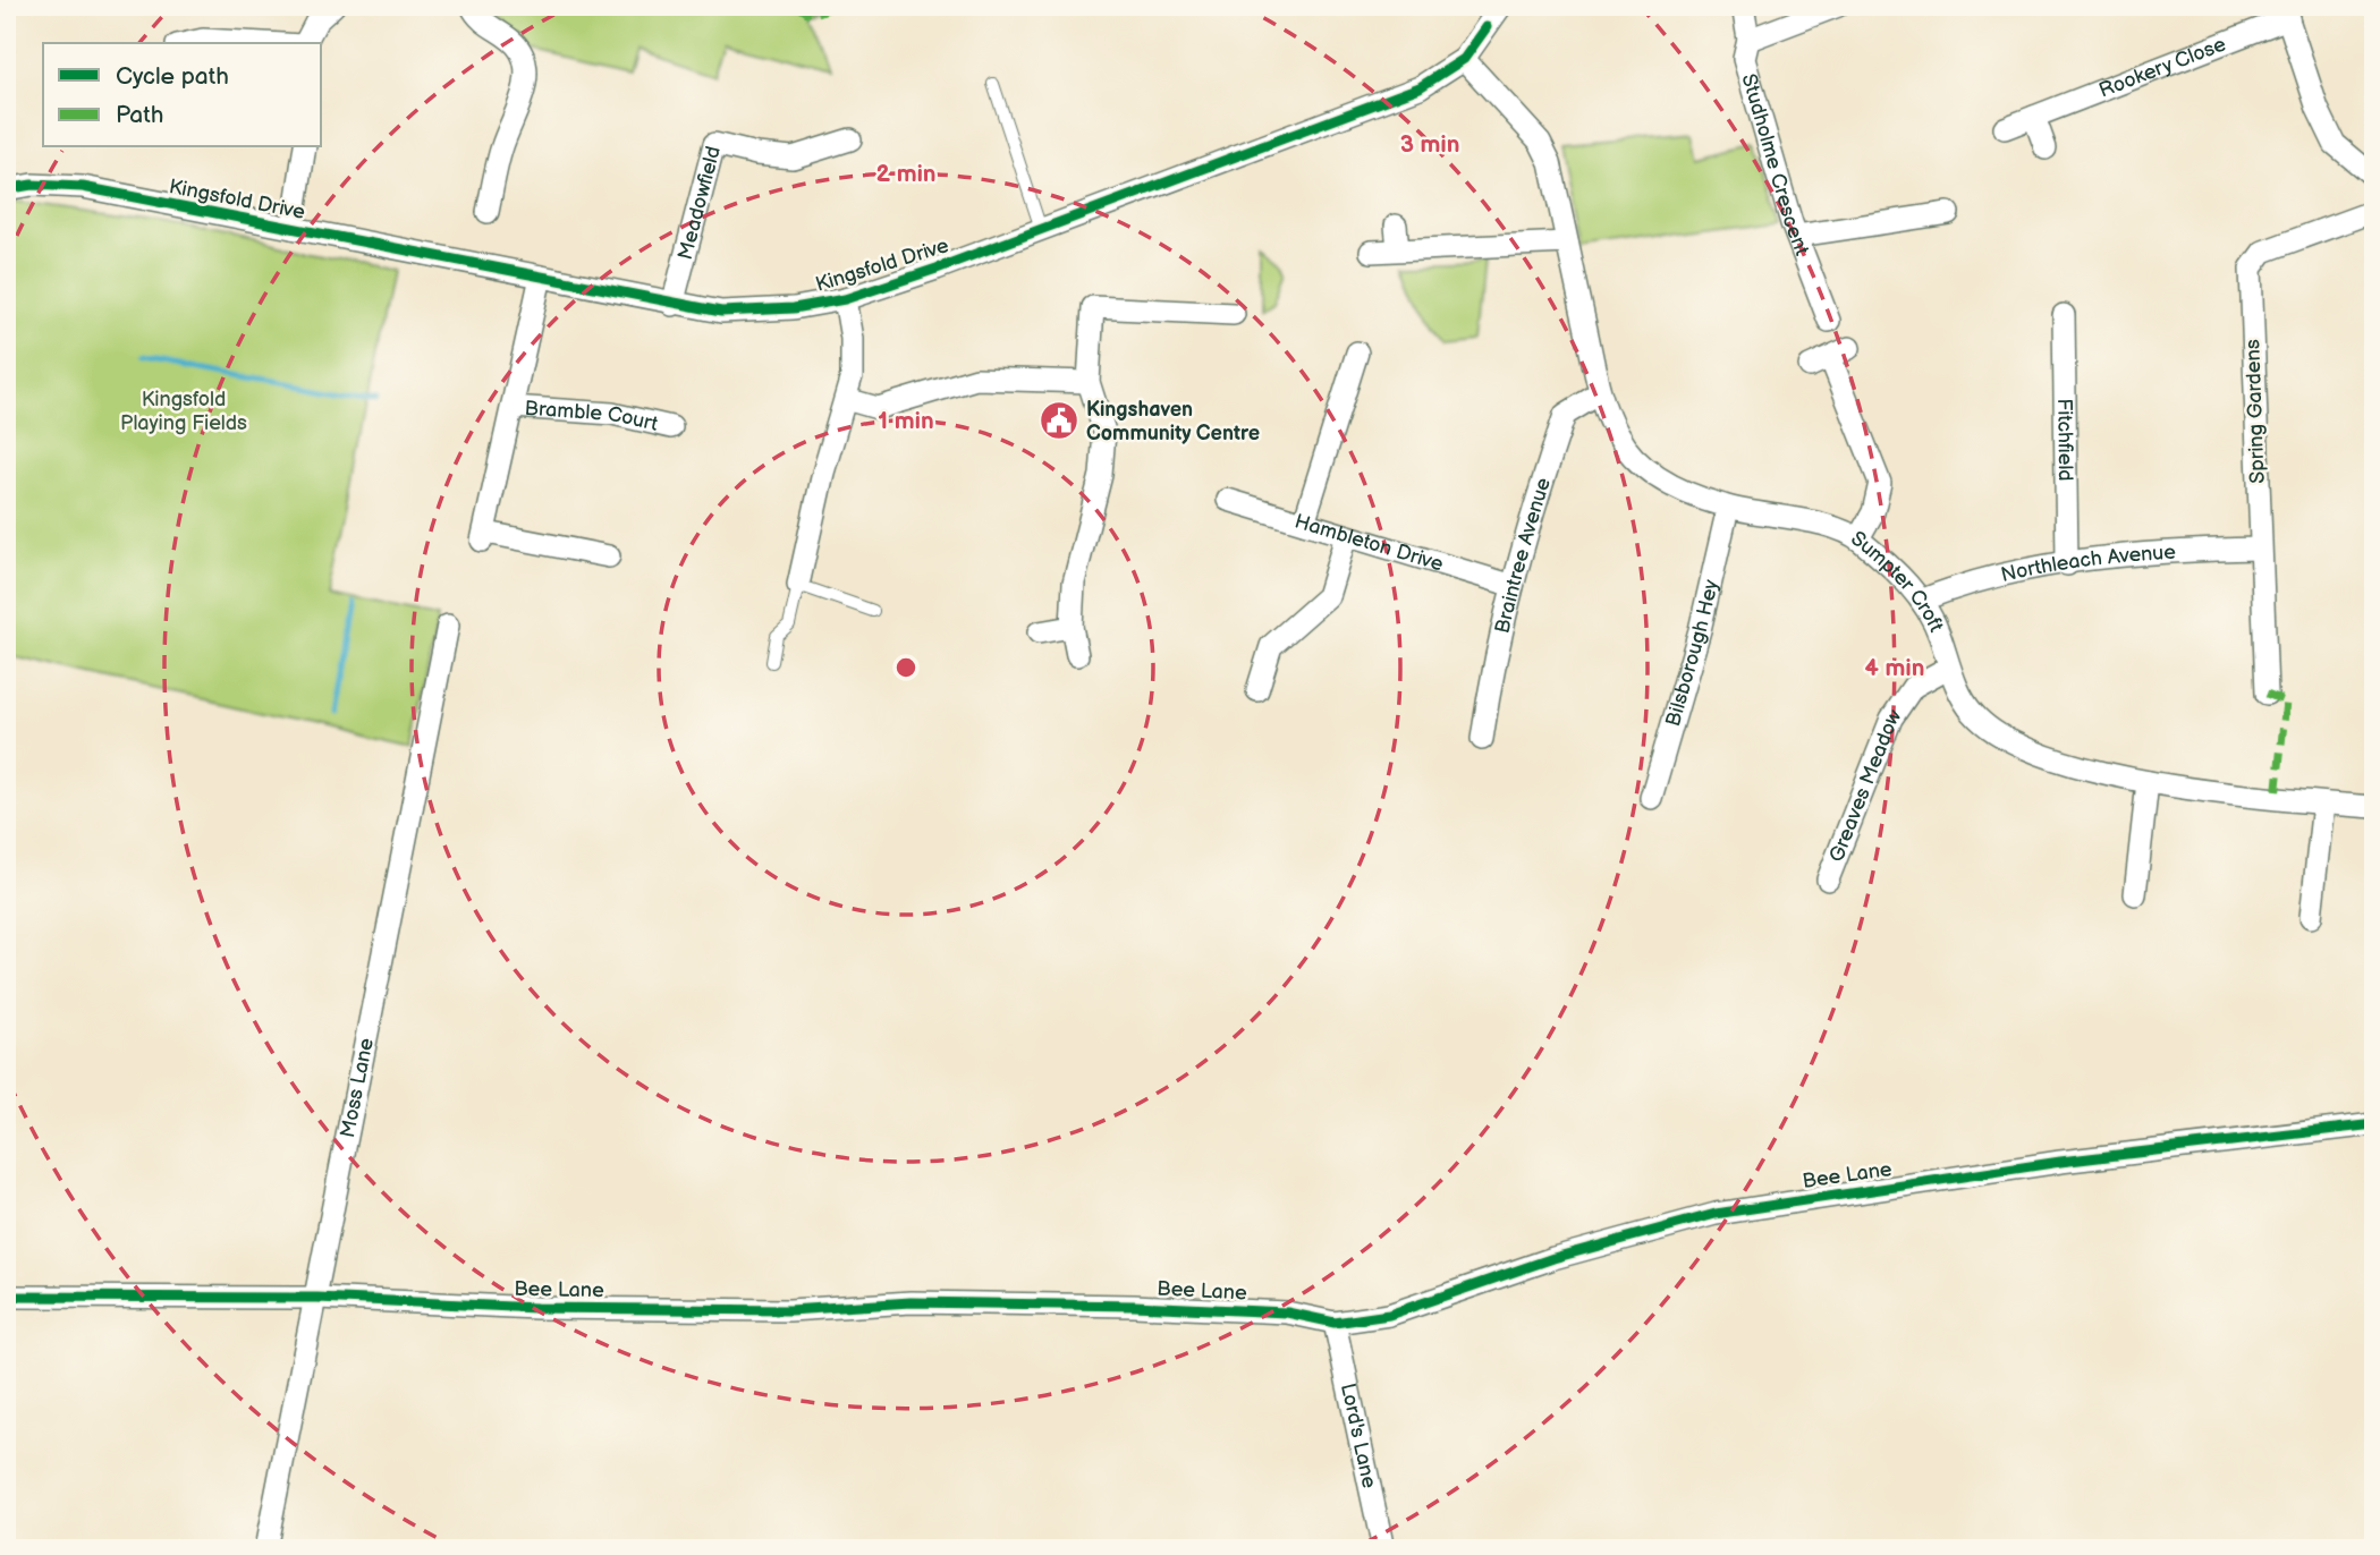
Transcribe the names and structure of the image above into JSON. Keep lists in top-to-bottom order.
{
  "streets": {
    "street": [
      "Rookery Close",
      "Studholme Crescent",
      "Kingsfold Drive",
      "Meadowfield",
      "Spring Gardens",
      "Bramble Court",
      "Fitchfield",
      "Hambleton Drive",
      "Braintree Avenue",
      "Northleach Avenue",
      "Sumpter Croft",
      "Bilsborough Hey",
      "Greaves Meadow",
      "Moss Lane",
      "Bee Lane",
      "Lord's Lane"
    ]
  },
  "crossings": [
    ["Kingsfold Drive", "Meadowfield"],
    ["Kingsfold Drive", "Bramble Court"],
    ["Kingsfold Drive", "Sumpter Croft"],
    ["Spring Gardens", "Northleach Avenue"],
    ["Fitchfield", "Northleach Avenue"],
    ["Hambleton Drive", "Braintree Avenue"],
    ["Braintree Avenue", "Sumpter Croft"],
    ["Northleach Avenue", "Sumpter Croft"],
    ["Sumpter Croft", "Bilsborough Hey"],
    ["Sumpter Croft", "Greaves Meadow"],
    ["Moss Lane", "Bee Lane"],
    ["Bee Lane", "Lord's Lane"]
  ],
  "parks": ["Kingsfold Playing Fields"],
  "places": {
    "public building": ["Kingshaven Community Centre"]
  },
  "legend": ["Cycle path", "Path"],
  "rings": [
    "3 min",
    "2 min",
    "1 min",
    "4 min"
  ]
}
